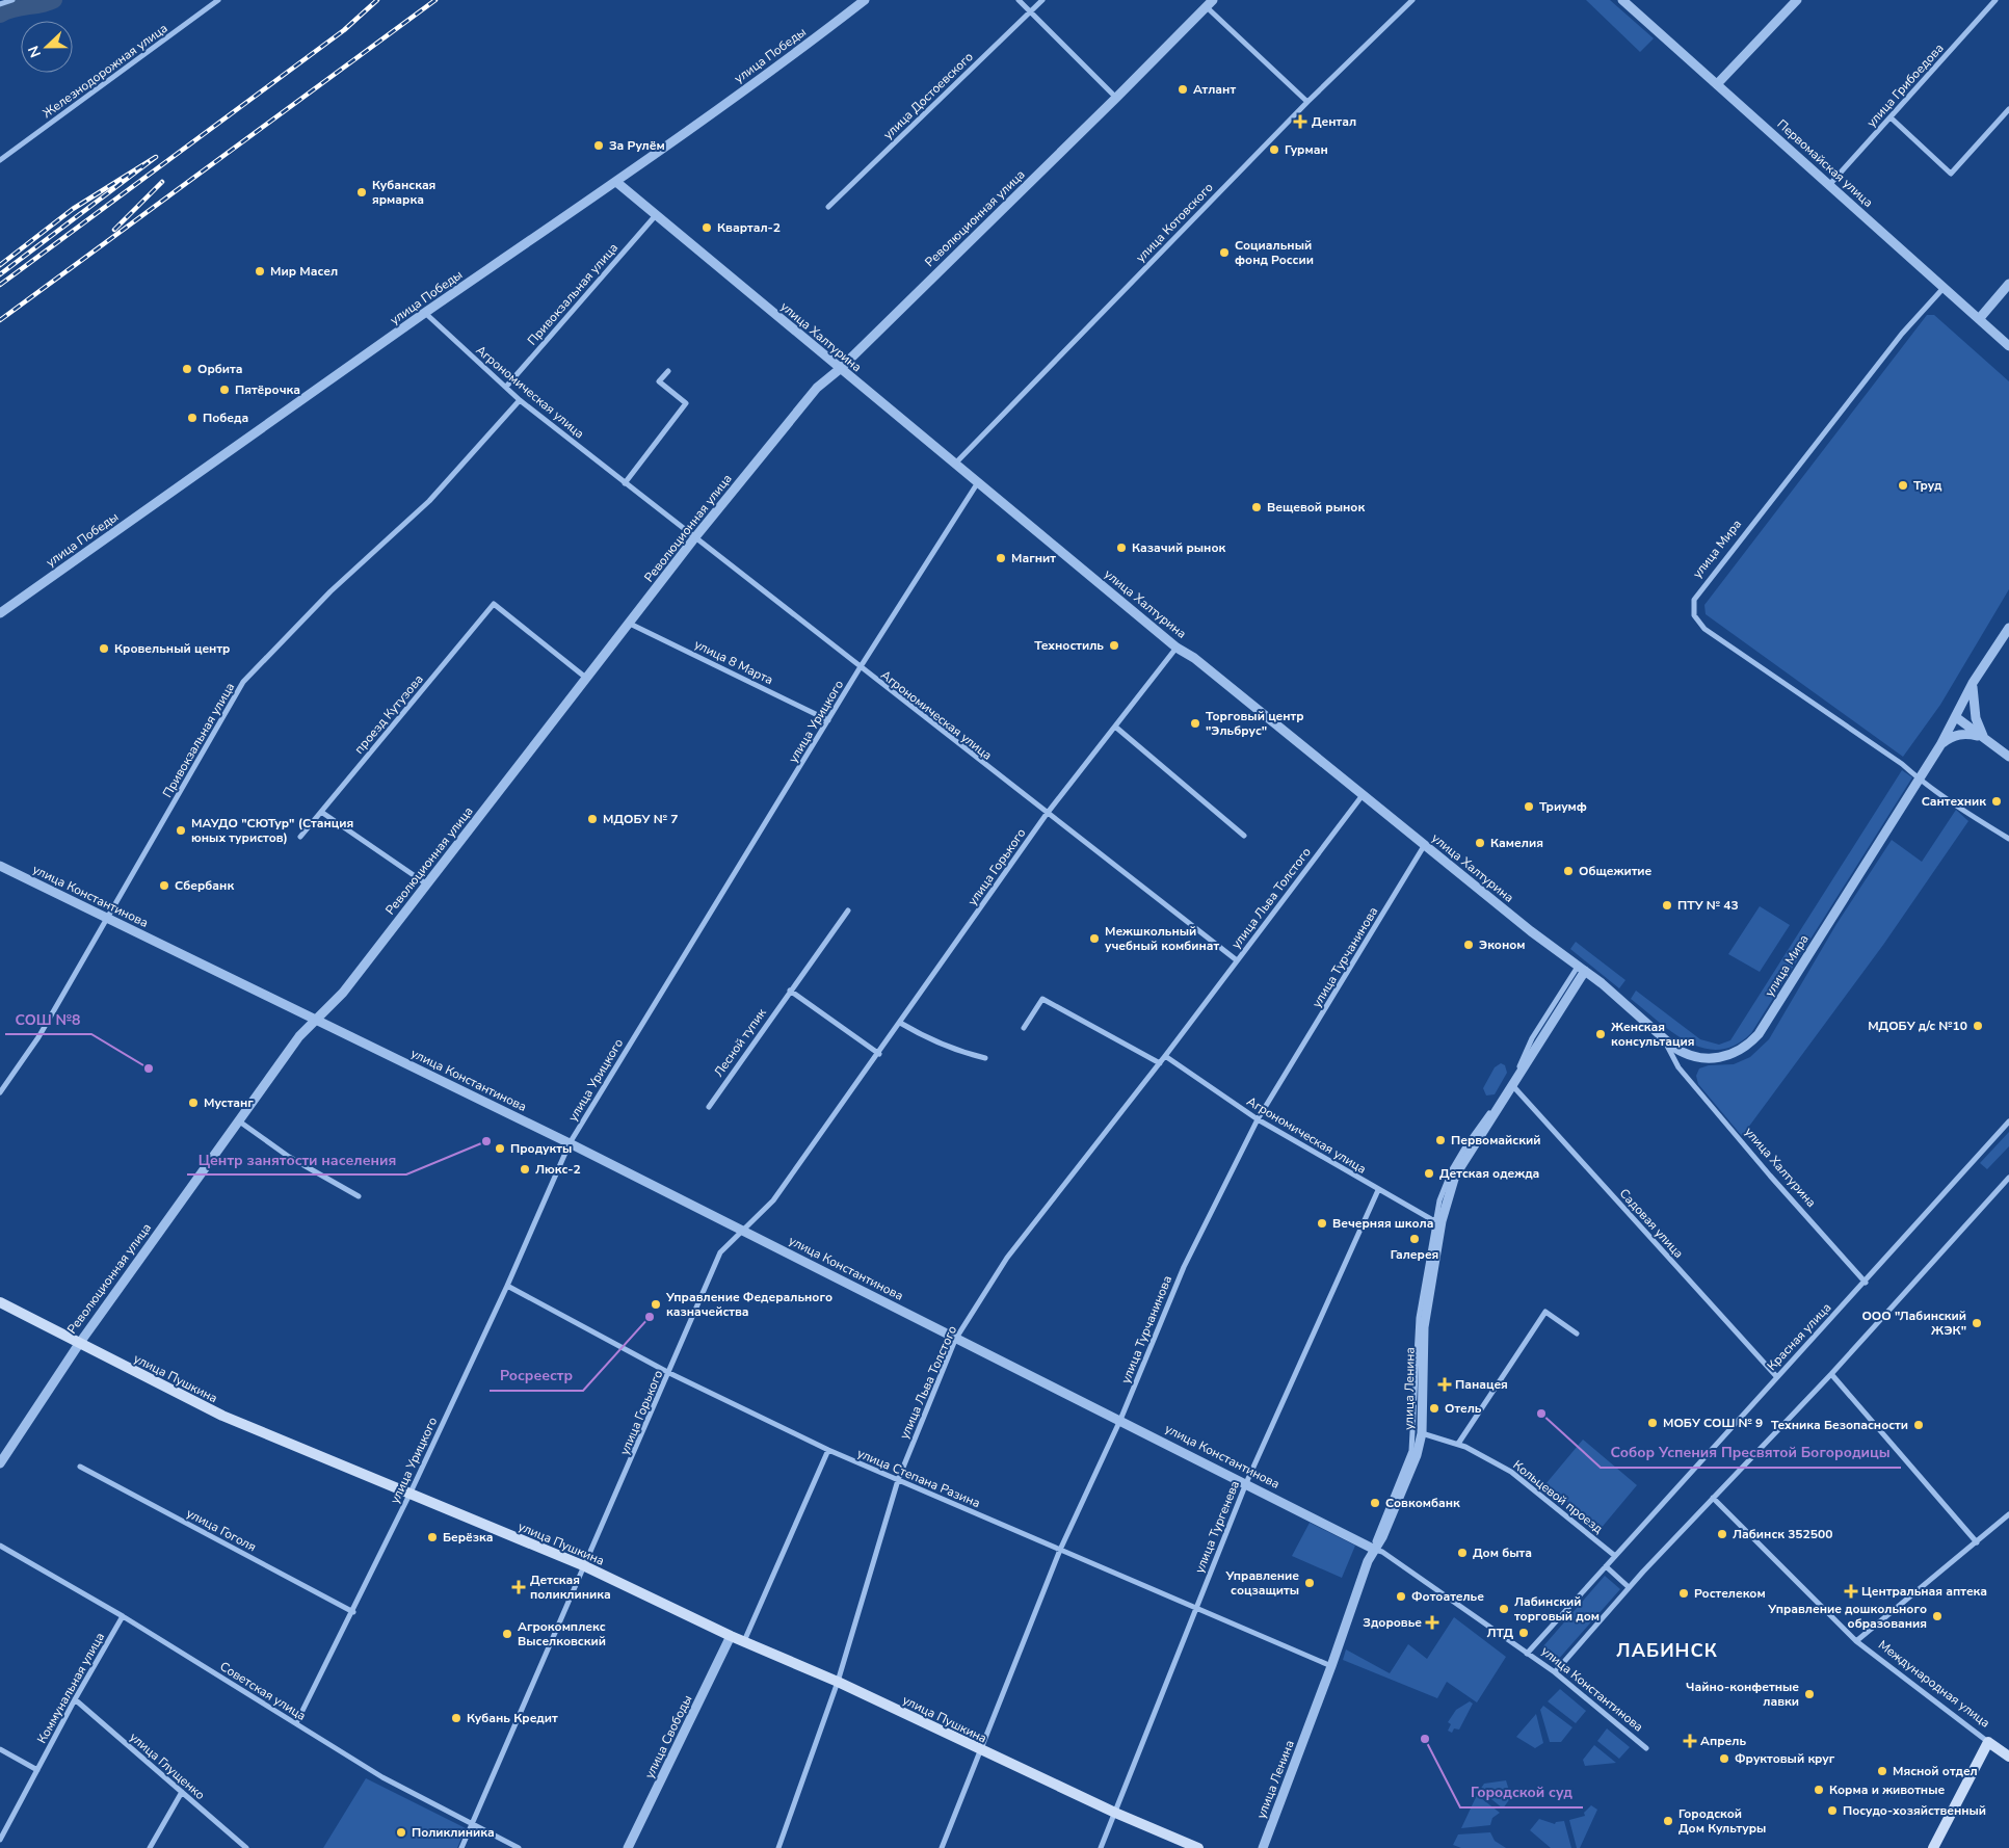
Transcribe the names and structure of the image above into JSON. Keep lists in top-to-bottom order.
{
  "streets": {
    "main road": ["улица Пушкина", "Международная улица"],
    "street": [
      "улица Победы",
      "Железнодорожная улица",
      "улица Грибоедова",
      "улица Достоевского",
      "Первомайская улица",
      "Революционная улица",
      "улица Котовского",
      "Привокзальная улица",
      "улица Халтурина",
      "Агрономическая улица",
      "улица Мира",
      "улица 8 Марта",
      "проезд Кутузова",
      "улица Урицкого",
      "улица Горького",
      "улица Константинова",
      "улица Льва Толстого",
      "улица Турчанинова",
      "Лесной тупик",
      "Садовая улица",
      "Красная улица",
      "улица Ленина",
      "улица Степана Разина",
      "Кольцевой проезд",
      "улица Тургенева",
      "улица Гоголя",
      "Коммунальная улица",
      "Советская улица",
      "улица Свободы",
      "улица Глущенко"
    ]
  },
  "crossings": [
    ["улица Победы", "улица Халтурина"],
    ["улица Победы", "Агрономическая улица"],
    ["улица Грибоедова", "Первомайская улица"],
    ["Первомайская улица", "улица Мира"],
    ["Революционная улица", "улица Халтурина"],
    ["Революционная улица", "Агрономическая улица"],
    ["Революционная улица", "улица 8 Марта"],
    ["Революционная улица", "проезд Кутузова"],
    ["Революционная улица", "улица Константинова"],
    ["Революционная улица", "улица Пушкина"],
    ["улица Котовского", "улица Халтурина"],
    ["Привокзальная улица", "улица Халтурина"],
    ["Привокзальная улица", "Агрономическая улица"],
    ["Привокзальная улица", "улица Константинова"],
    ["улица Халтурина", "улица Мира"],
    ["улица Халтурина", "улица Урицкого"],
    ["улица Халтурина", "улица Горького"],
    ["улица Халтурина", "улица Льва Толстого"],
    ["улица Халтурина", "улица Турчанинова"],
    ["улица Халтурина", "Красная улица"],
    ["улица Халтурина", "улица Ленина"],
    ["Агрономическая улица", "улица Урицкого"],
    ["Агрономическая улица", "улица Горького"],
    ["Агрономическая улица", "улица Льва Толстого"],
    ["Агрономическая улица", "улица Турчанинова"],
    ["Агрономическая улица", "улица Ленина"],
    ["Агрономическая улица", "улица Тургенева"],
    ["улица 8 Марта", "улица Урицкого"],
    ["улица Урицкого", "улица Константинова"],
    ["улица Урицкого", "улица Пушкина"],
    ["улица Урицкого", "улица Степана Разина"],
    ["улица Урицкого", "улица Гоголя"],
    ["улица Урицкого", "Советская улица"],
    ["улица Горького", "улица Константинова"],
    ["улица Горького", "улица Пушкина"],
    ["улица Горького", "улица Степана Разина"],
    ["улица Горького", "Советская улица"],
    ["улица Константинова", "улица Льва Толстого"],
    ["улица Константинова", "улица Турчанинова"],
    ["улица Константинова", "Красная улица"],
    ["улица Константинова", "улица Ленина"],
    ["улица Константинова", "улица Тургенева"],
    ["улица Льва Толстого", "улица Пушкина"],
    ["улица Льва Толстого", "улица Степана Разина"],
    ["улица Турчанинова", "улица Пушкина"],
    ["улица Турчанинова", "улица Степана Разина"],
    ["Садовая улица", "Красная улица"],
    ["Садовая улица", "улица Ленина"],
    ["Красная улица", "Кольцевой проезд"],
    ["улица Пушкина", "улица Тургенева"],
    ["улица Пушкина", "улица Свободы"],
    ["улица Ленина", "улица Степана Разина"],
    ["улица Ленина", "Кольцевой проезд"],
    ["улица Степана Разина", "улица Тургенева"],
    ["Коммунальная улица", "Советская улица"],
    ["Коммунальная улица", "улица Глущенко"]
  ],
  "districts": ["ЛАБИНСК"],
  "places": {
    "other": [
      "Атлант",
      "За Рулём",
      "Гурман",
      "Кубанская ярмарка",
      "Квартал-2",
      "Социальный фонд России",
      "Мир Масел",
      "Орбита",
      "Пятёрочка",
      "Победа",
      "Труд",
      "Вещевой рынок",
      "Казачий рынок",
      "Магнит",
      "Техностиль",
      "Кровельный центр",
      "Торговый центр \"Эльбрус\"",
      "Сантехник",
      "Триумф",
      "МДОБУ № 7",
      "МАУДО \"СЮТур\" (Станция юных туристов)",
      "Камелия",
      "Общежитие",
      "Сбербанк",
      "ПТУ № 43",
      "Межшкольный учебный комбинат",
      "Эконом",
      "МДОБУ д/с №10",
      "Женская консультация",
      "СОШ №8",
      "Мустанг",
      "Первомайский",
      "Центр занятости населения",
      "Продукты",
      "Люкс-2",
      "Детская одежда",
      "Вечерняя школа",
      "Галерея",
      "Управление Федерального казначейства",
      "Росреестр",
      "ООО \"Лабинский ЖЭК\"",
      "Отель",
      "Собор Успения Пресвятой Богородицы",
      "МОБУ СОШ № 9",
      "Техника Безопасности",
      "Совкомбанк",
      "Лабинск 352500",
      "Берёзка",
      "Дом быта",
      "Управление соцзащиты",
      "Ростелеком",
      "Фотоателье",
      "Лабинский торговый дом",
      "Управление дошкольного образования",
      "ЛТД",
      "Агрокомплекс Выселковский",
      "Чайно-конфетные лавки",
      "Кубань Кредит",
      "Городской суд",
      "Фруктовый круг",
      "Мясной отдел",
      "Корма и животные",
      "Посудо-хозяйственный",
      "Городской Дом Культуры",
      "Поликлиника"
    ],
    "health": [
      "Дентал",
      "Панацея",
      "Детская поликлиника",
      "Центральная аптека",
      "Здоровье",
      "Апрель"
    ]
  },
  "north": "left"
}
